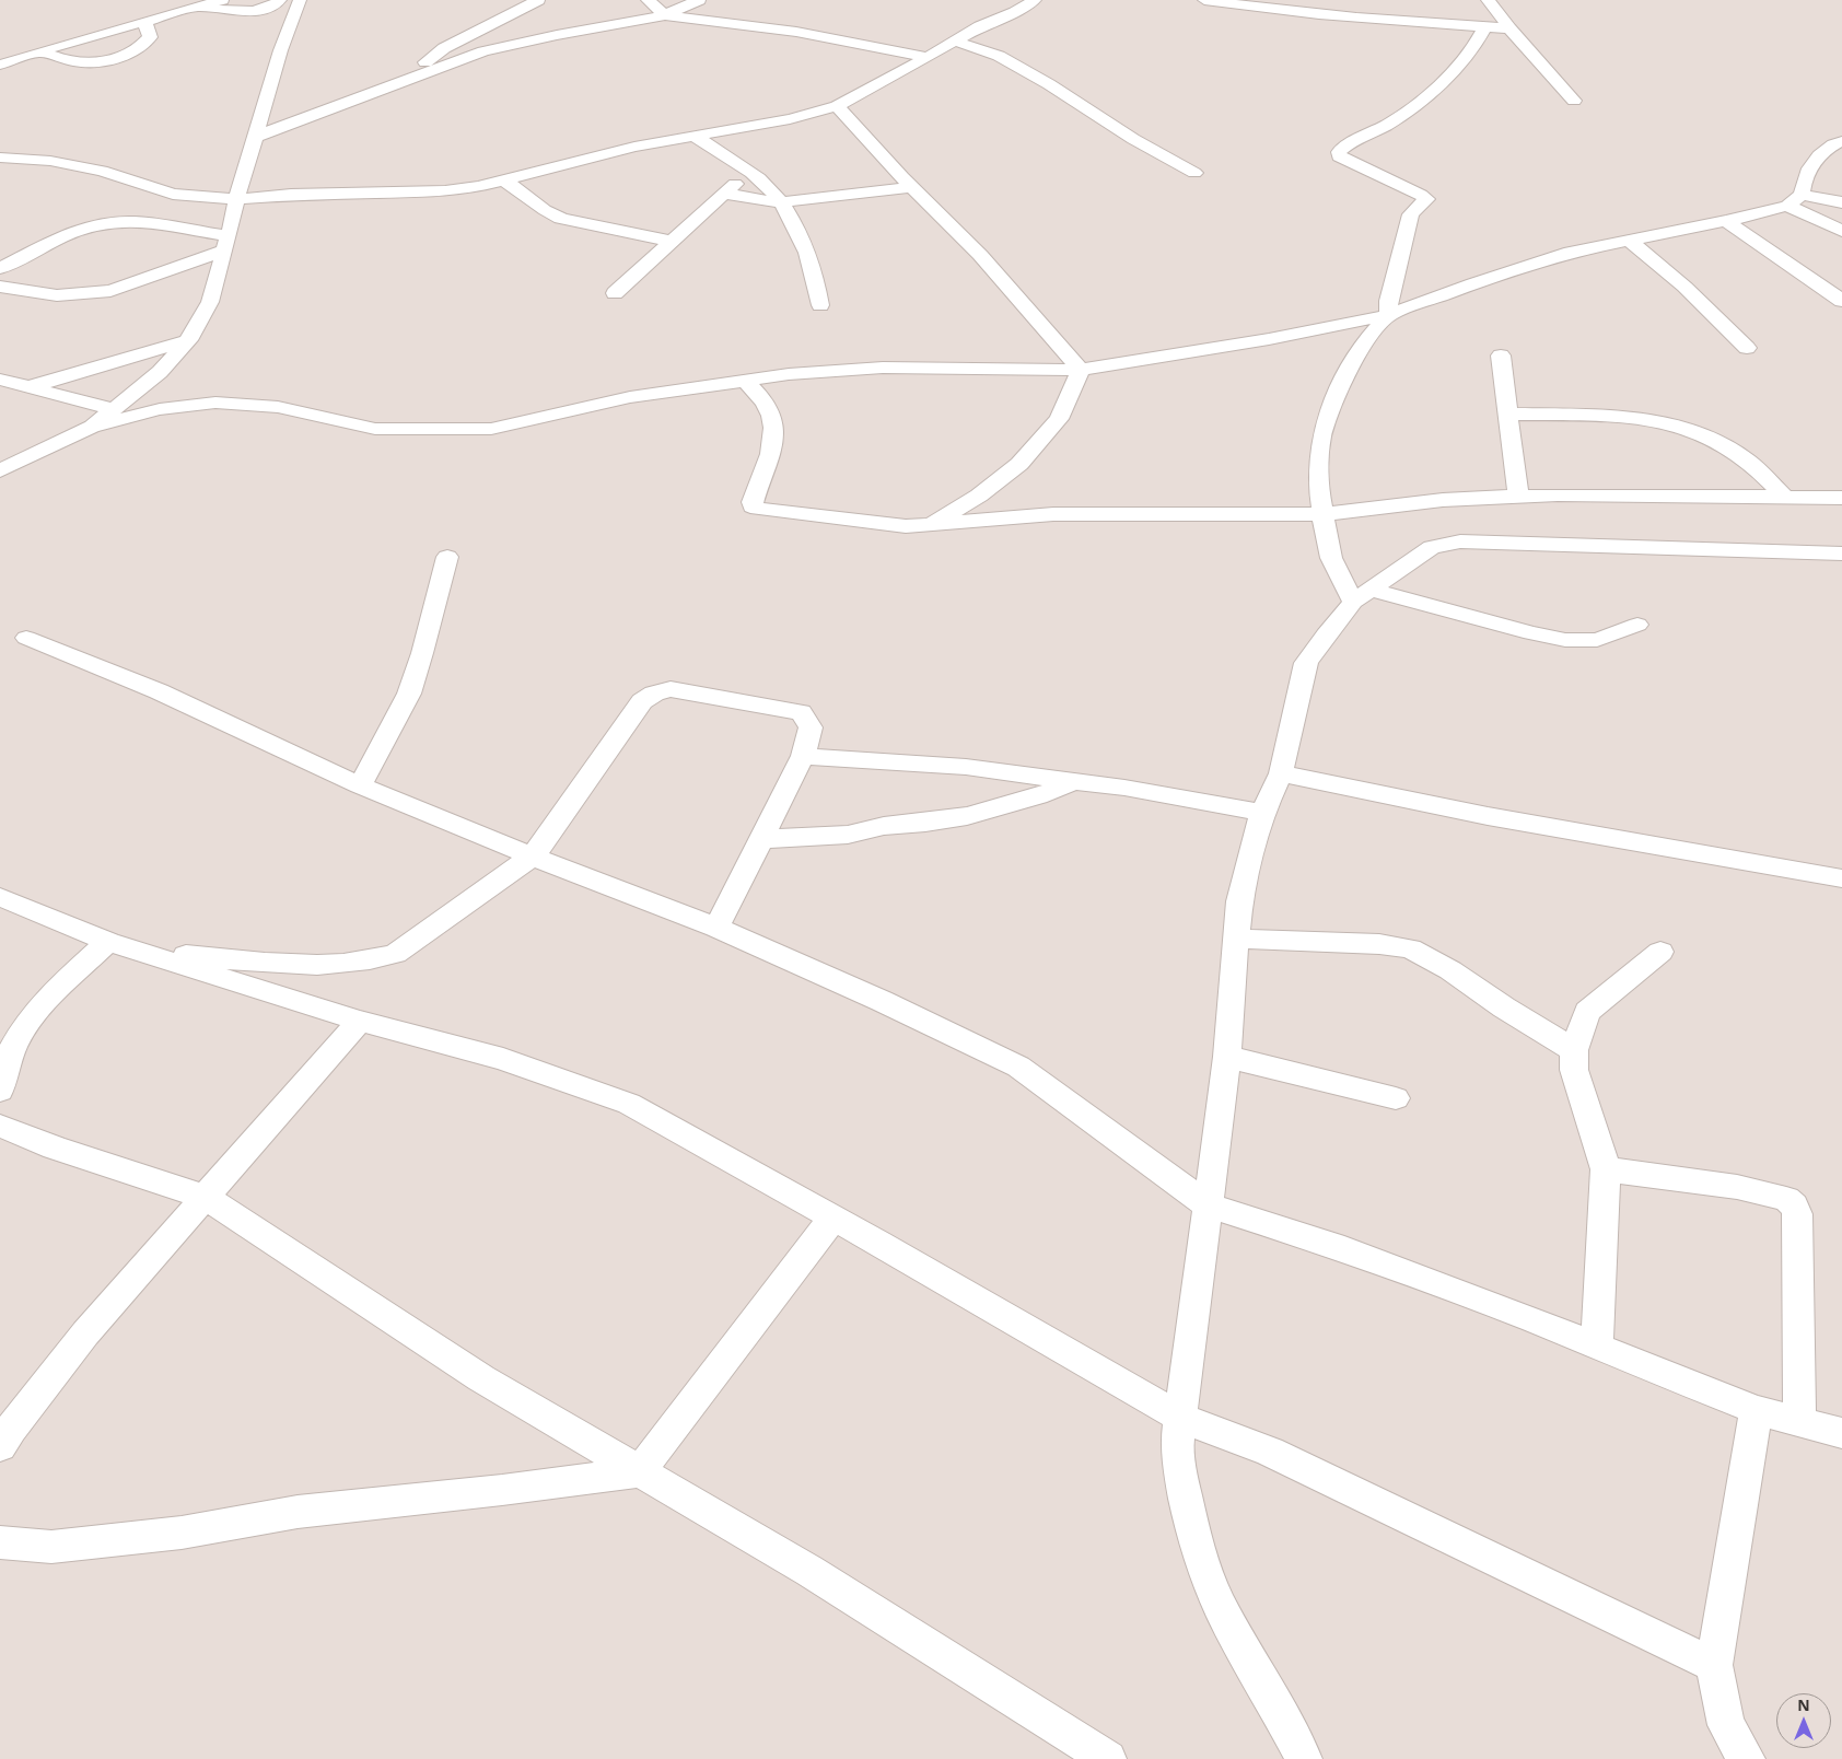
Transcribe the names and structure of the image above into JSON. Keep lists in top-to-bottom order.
{
  "north": "top"
}
